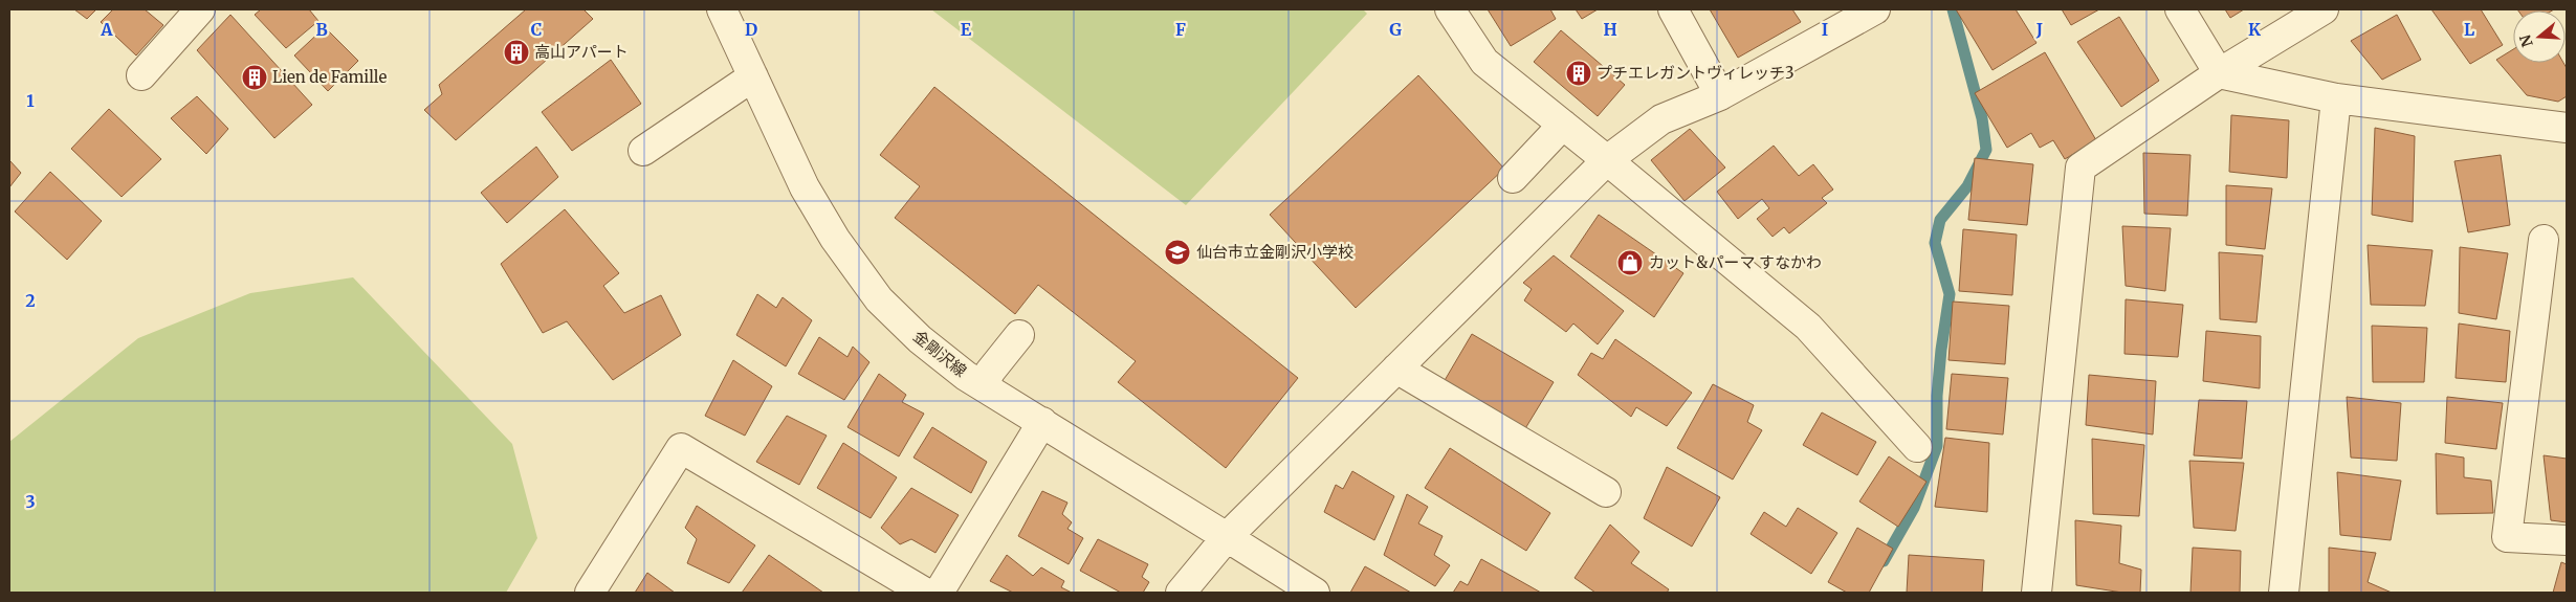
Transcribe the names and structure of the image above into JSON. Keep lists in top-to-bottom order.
{
  "streets": {
    "street": ["金剛沢線"]
  },
  "places": {
    "building": ["高山アパート", "プチエレガントヴィレッチ3", "Lien de Famille"],
    "school or university": ["仙台市立金剛沢小学校"],
    "shop": ["カット&パーマ すなかわ"]
  },
  "north": "left",
  "grid": {
    "columns": [
      "A",
      "B",
      "C",
      "D",
      "E",
      "F",
      "G",
      "H",
      "I",
      "J",
      "K",
      "L"
    ],
    "rows": ["1", "2", "3"]
  }
}
